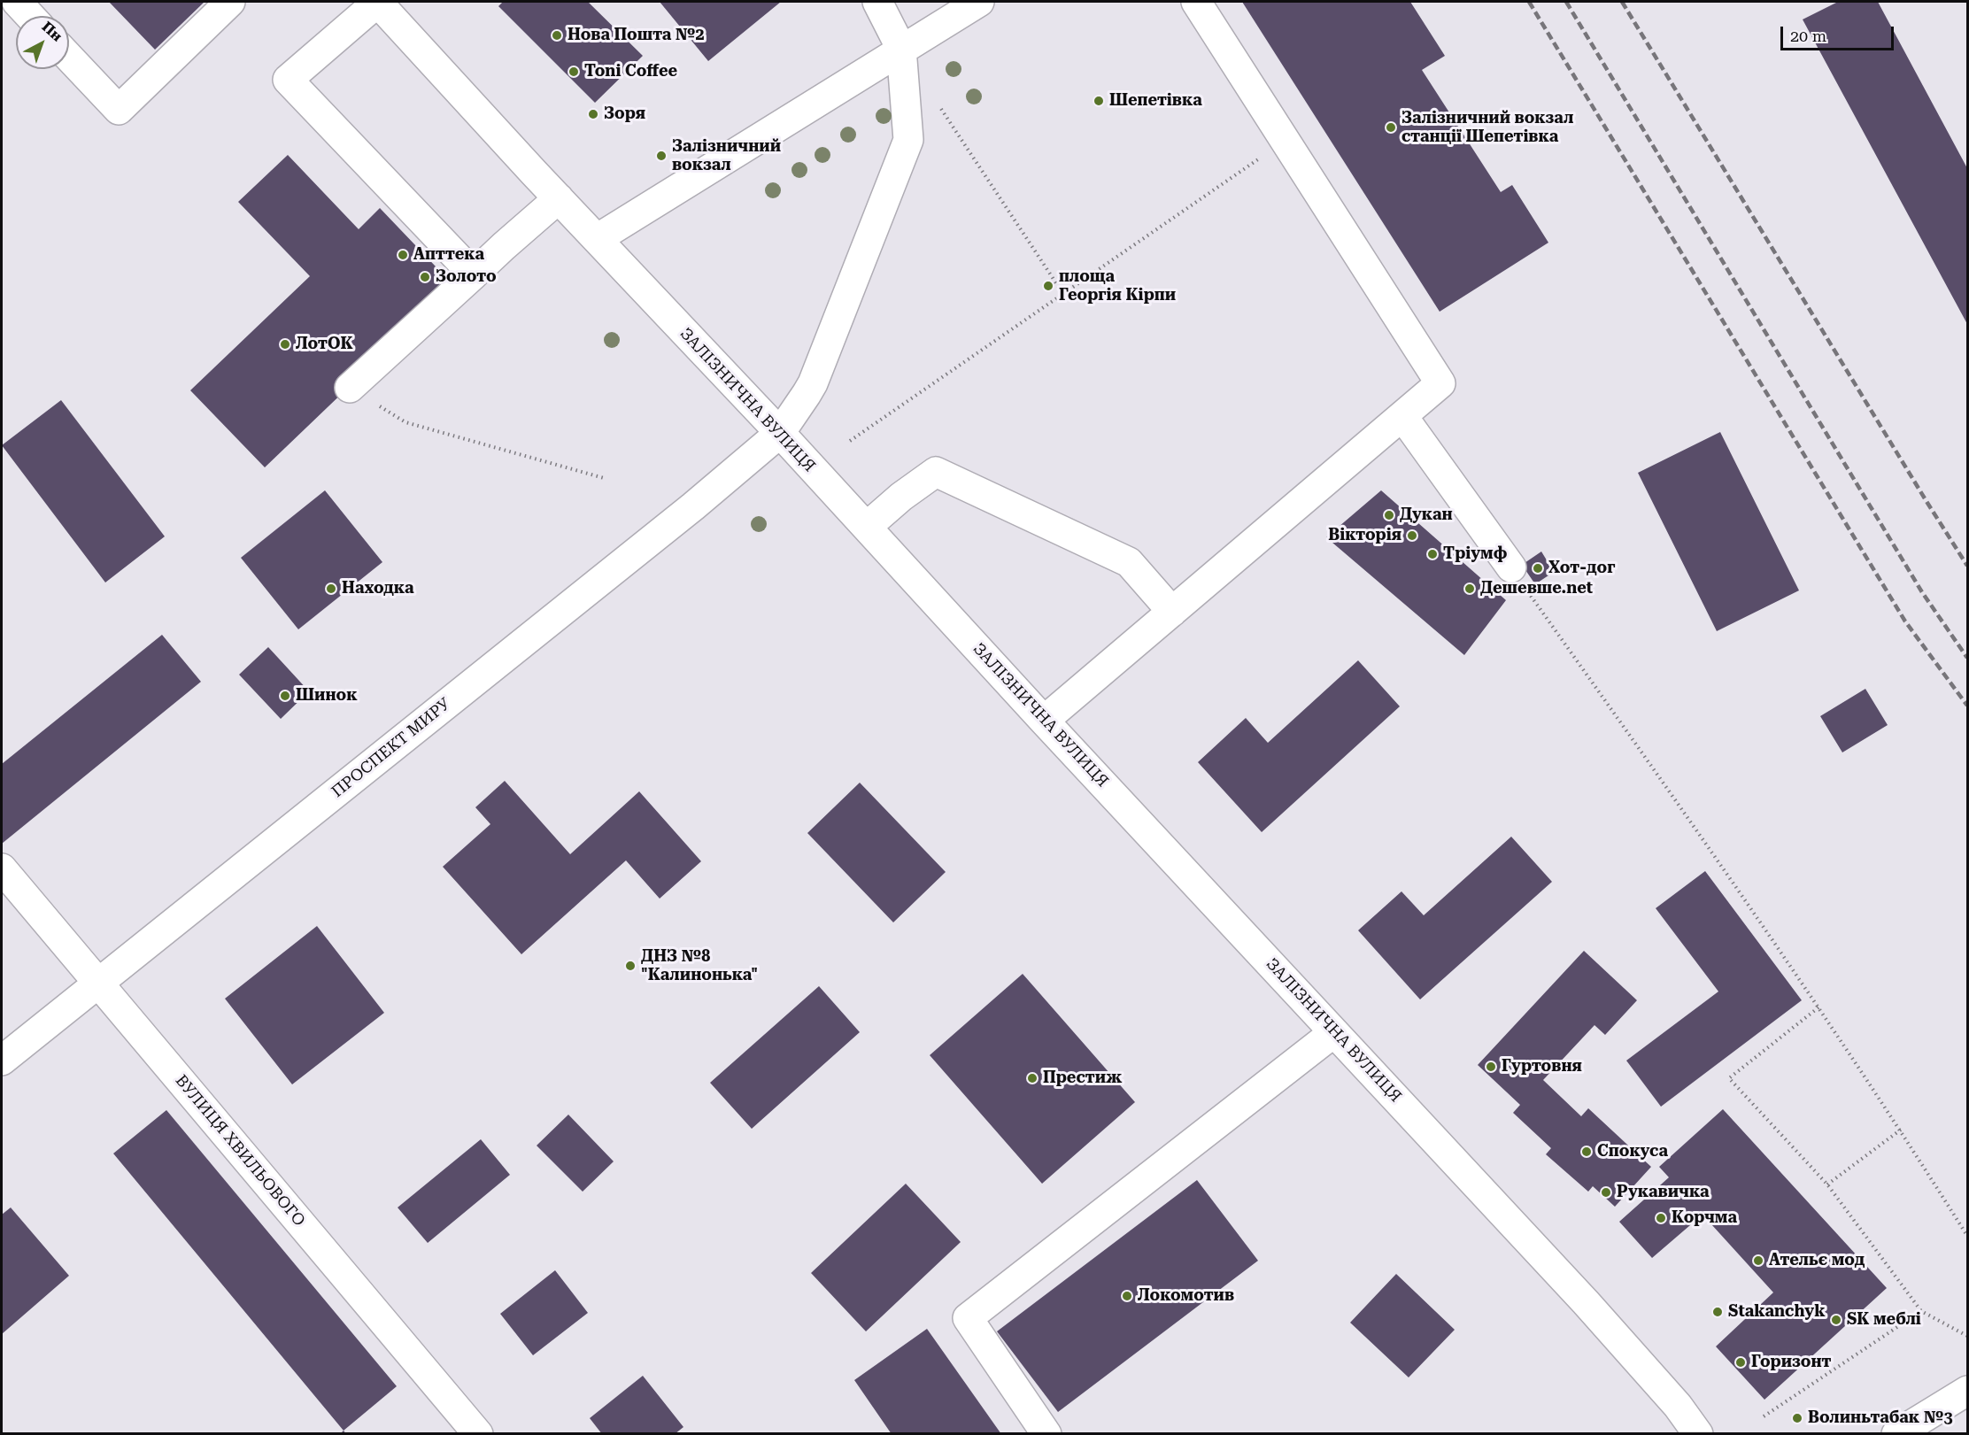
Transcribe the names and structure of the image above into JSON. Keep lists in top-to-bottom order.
{
  "streets": {
    "street": ["ЗАЛІЗНИЧНА ВУЛИЦЯ", "ПРОСПЕКТ МИРУ", "ВУЛИЦЯ ХВИЛЬОВОГО"]
  },
  "crossings": [
    ["ЗАЛІЗНИЧНА ВУЛИЦЯ", "ПРОСПЕКТ МИРУ"],
    ["ПРОСПЕКТ МИРУ", "ВУЛИЦЯ ХВИЛЬОВОГО"]
  ],
  "places": [
    "Нова Пошта №2",
    "Toni Coffee",
    "Шепетівка",
    "Зоря",
    "Залізничний вокзал станції Шепетівка",
    "Залізничний вокзал",
    "Апттека",
    "Золото",
    "площа Георгія Кірпи",
    "ЛотОК",
    "Дукан",
    "Вікторія",
    "Тріумф",
    "Хот-дог",
    "Находка",
    "Дешевше.net",
    "Шинок",
    "ДНЗ №8 \"Калинонька\"",
    "Гуртовня",
    "Престиж",
    "Спокуса",
    "Рукавичка",
    "Корчма",
    "Ательє мод",
    "Локомотив",
    "Stakanchyk",
    "SK меблі",
    "Горизонт",
    "Волиньтабак №3"
  ],
  "scale_bar": "20 m",
  "north": "top right"
}
